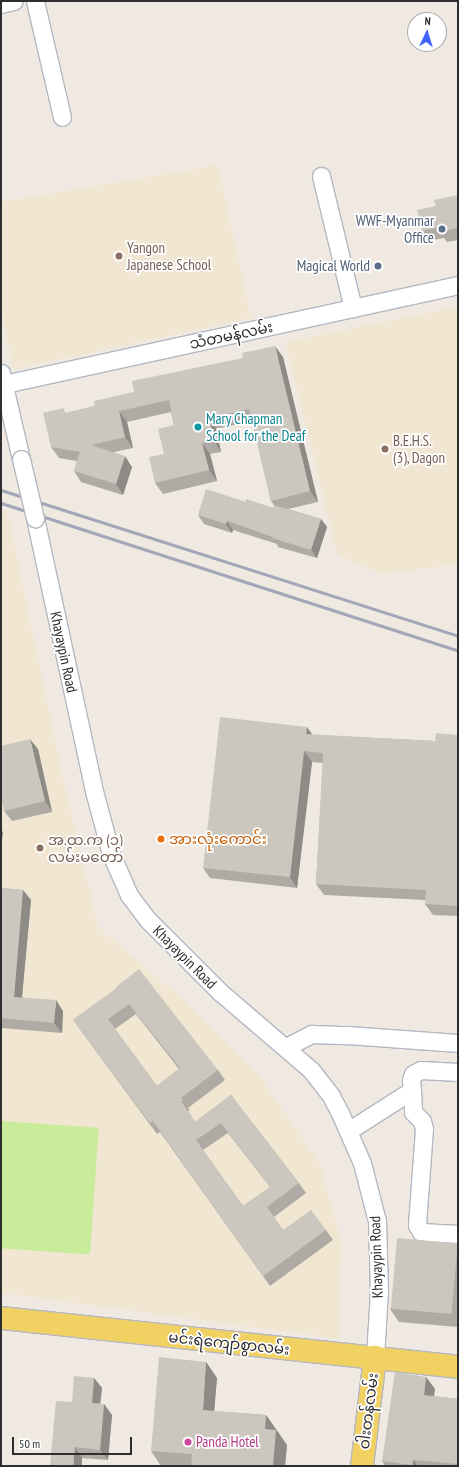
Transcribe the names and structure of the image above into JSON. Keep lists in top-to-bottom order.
{
  "streets": {
    "main road": ["မင်းရဲကျော်စွာလမ်း", "ဝါးတန်လမ်း"],
    "street": ["သံတမန်လမ်း", "Khayaypin Road"]
  },
  "crossings": [
    ["သံတမန်လမ်း", "Khayaypin Road"],
    ["Khayaypin Road", "မင်းရဲကျော်စွာလမ်း"],
    ["Khayaypin Road", "ဝါးတန်လမ်း"],
    ["မင်းရဲကျော်စွာလမ်း", "ဝါးတန်လမ်း"]
  ],
  "places": [
    "WWF-Myanmar Office",
    "Yangon Japanese School",
    "Magical World",
    "Mary Chapman School for the Deaf",
    "B.E.H.S. (3), Dagon",
    "အားလုံးကောင်း",
    "အ.ထ.က (၁) လမ်းမတော်",
    "Panda Hotel"
  ],
  "scale_bar": "50 m",
  "north": "top"
}
